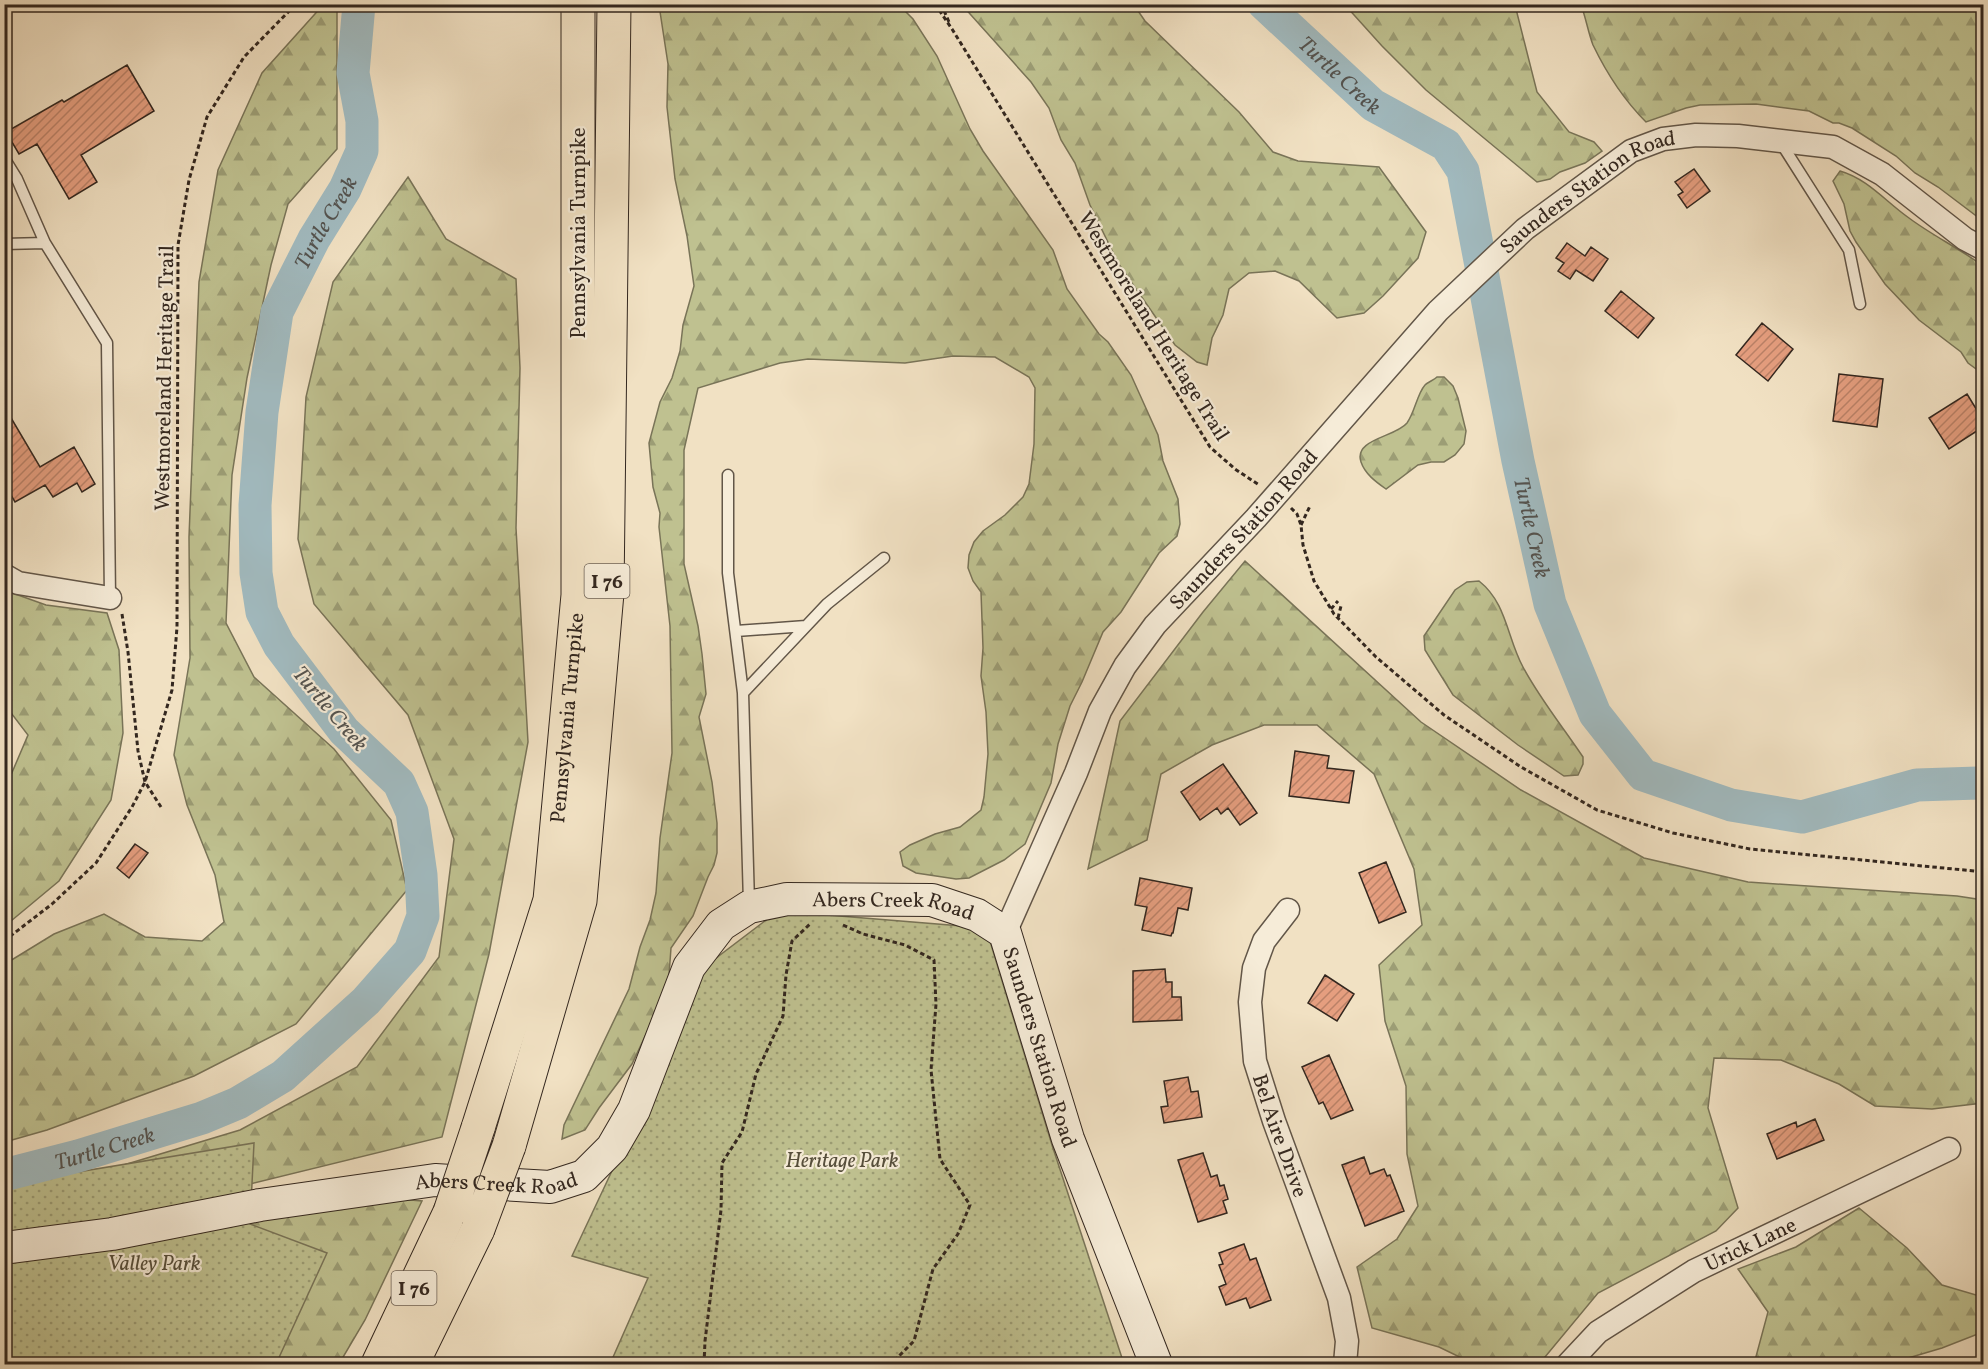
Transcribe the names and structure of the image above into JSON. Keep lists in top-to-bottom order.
{
  "streets": {
    "highway": ["Pennsylvania Turnpike", "I 76"],
    "street": [
      "Saunders Station Road",
      "Abers Creek Road",
      "Bel Aire Drive",
      "Urick Lane"
    ],
    "path": ["Westmoreland Heritage Trail"]
  },
  "crossings": [
    ["Saunders Station Road", "Westmoreland Heritage Trail"],
    ["Saunders Station Road", "Abers Creek Road"]
  ],
  "water": ["Turtle Creek"],
  "parks": ["Heritage Park", "Valley Park"]
}
